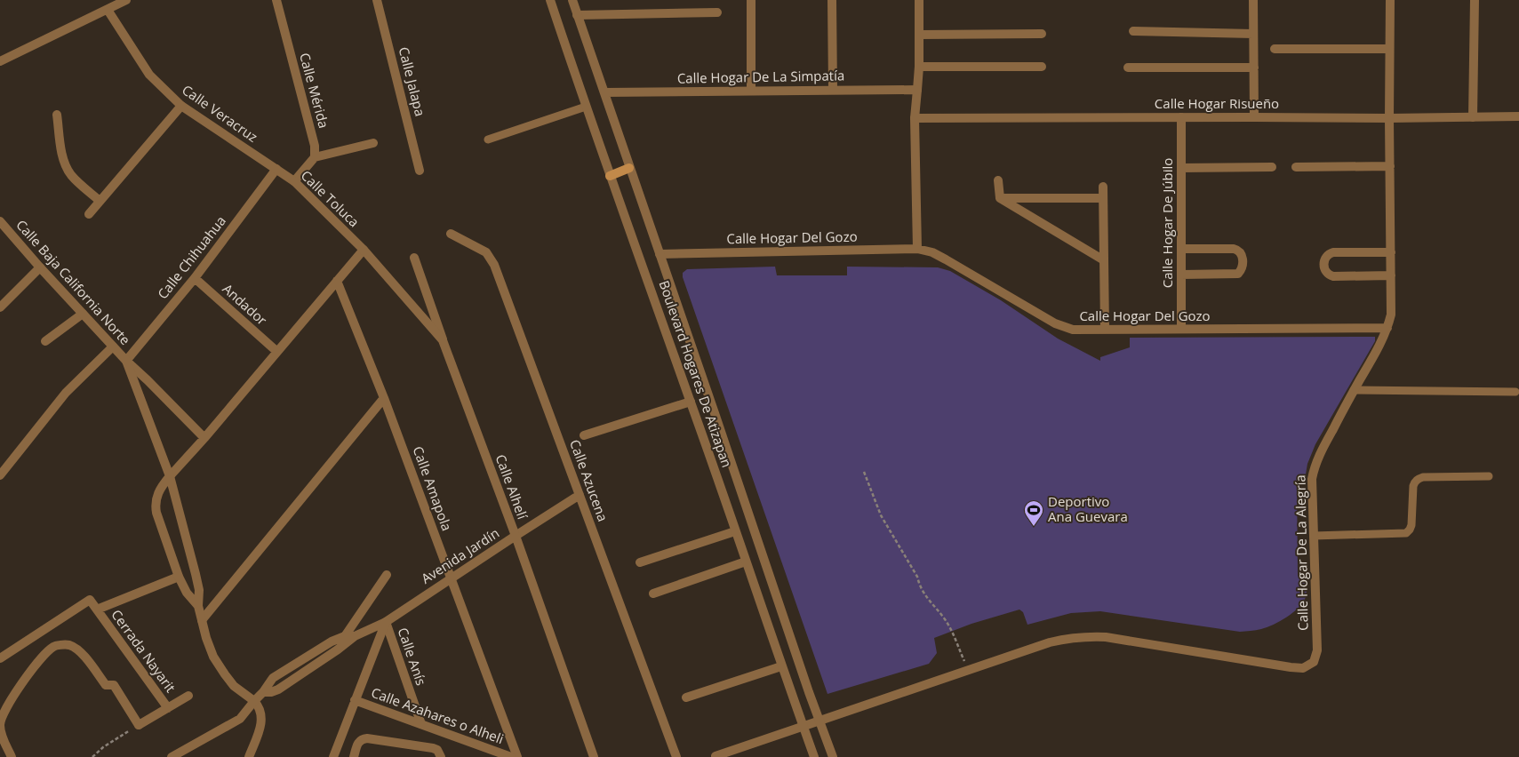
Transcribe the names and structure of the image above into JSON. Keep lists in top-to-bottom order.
{
  "streets": {
    "street": [
      "Calle Hogar De La Simpatía",
      "Calle Jalapa",
      "Calle Mérida",
      "Calle Hogar Risueño",
      "Calle Veracruz",
      "Calle Toluca",
      "Calle Hogar De Júbilo",
      "Calle Hogar Del Gozo",
      "Calle Chihuahua",
      "Calle Baja California Norte",
      "Andador",
      "Boulevard Hogares De Atizapan",
      "Calle Azucena",
      "Calle Alhelí",
      "Calle Amapola",
      "Calle Hogar De La Alegría",
      "Avenida Jardín",
      "Cerrada Nayarit",
      "Calle Anís",
      "Calle Azahares o Alheli"
    ]
  },
  "crossings": [
    ["Calle Hogar De La Simpatía", "Boulevard Hogares De Atizapan"],
    ["Calle Hogar Risueño", "Calle Hogar De Júbilo"],
    ["Calle Veracruz", "Calle Toluca"],
    ["Calle Veracruz", "Calle Chihuahua"],
    ["Calle Toluca", "Calle Chihuahua"],
    ["Calle Toluca", "Calle Alhelí"],
    ["Calle Hogar De Júbilo", "Calle Hogar Del Gozo"],
    ["Calle Hogar Del Gozo", "Boulevard Hogares De Atizapan"],
    ["Calle Hogar Del Gozo", "Calle Hogar De La Alegría"],
    ["Calle Chihuahua", "Calle Baja California Norte"],
    ["Calle Chihuahua", "Andador"],
    ["Calle Baja California Norte", "Avenida Jardín"],
    ["Calle Baja California Norte", "Cerrada Nayarit"],
    ["Calle Azucena", "Avenida Jardín"],
    ["Calle Alhelí", "Avenida Jardín"],
    ["Calle Amapola", "Avenida Jardín"],
    ["Avenida Jardín", "Calle Anís"],
    ["Calle Anís", "Calle Azahares o Alheli"]
  ],
  "places": {
    "sports": ["Deportivo Ana Guevara"]
  }
}
